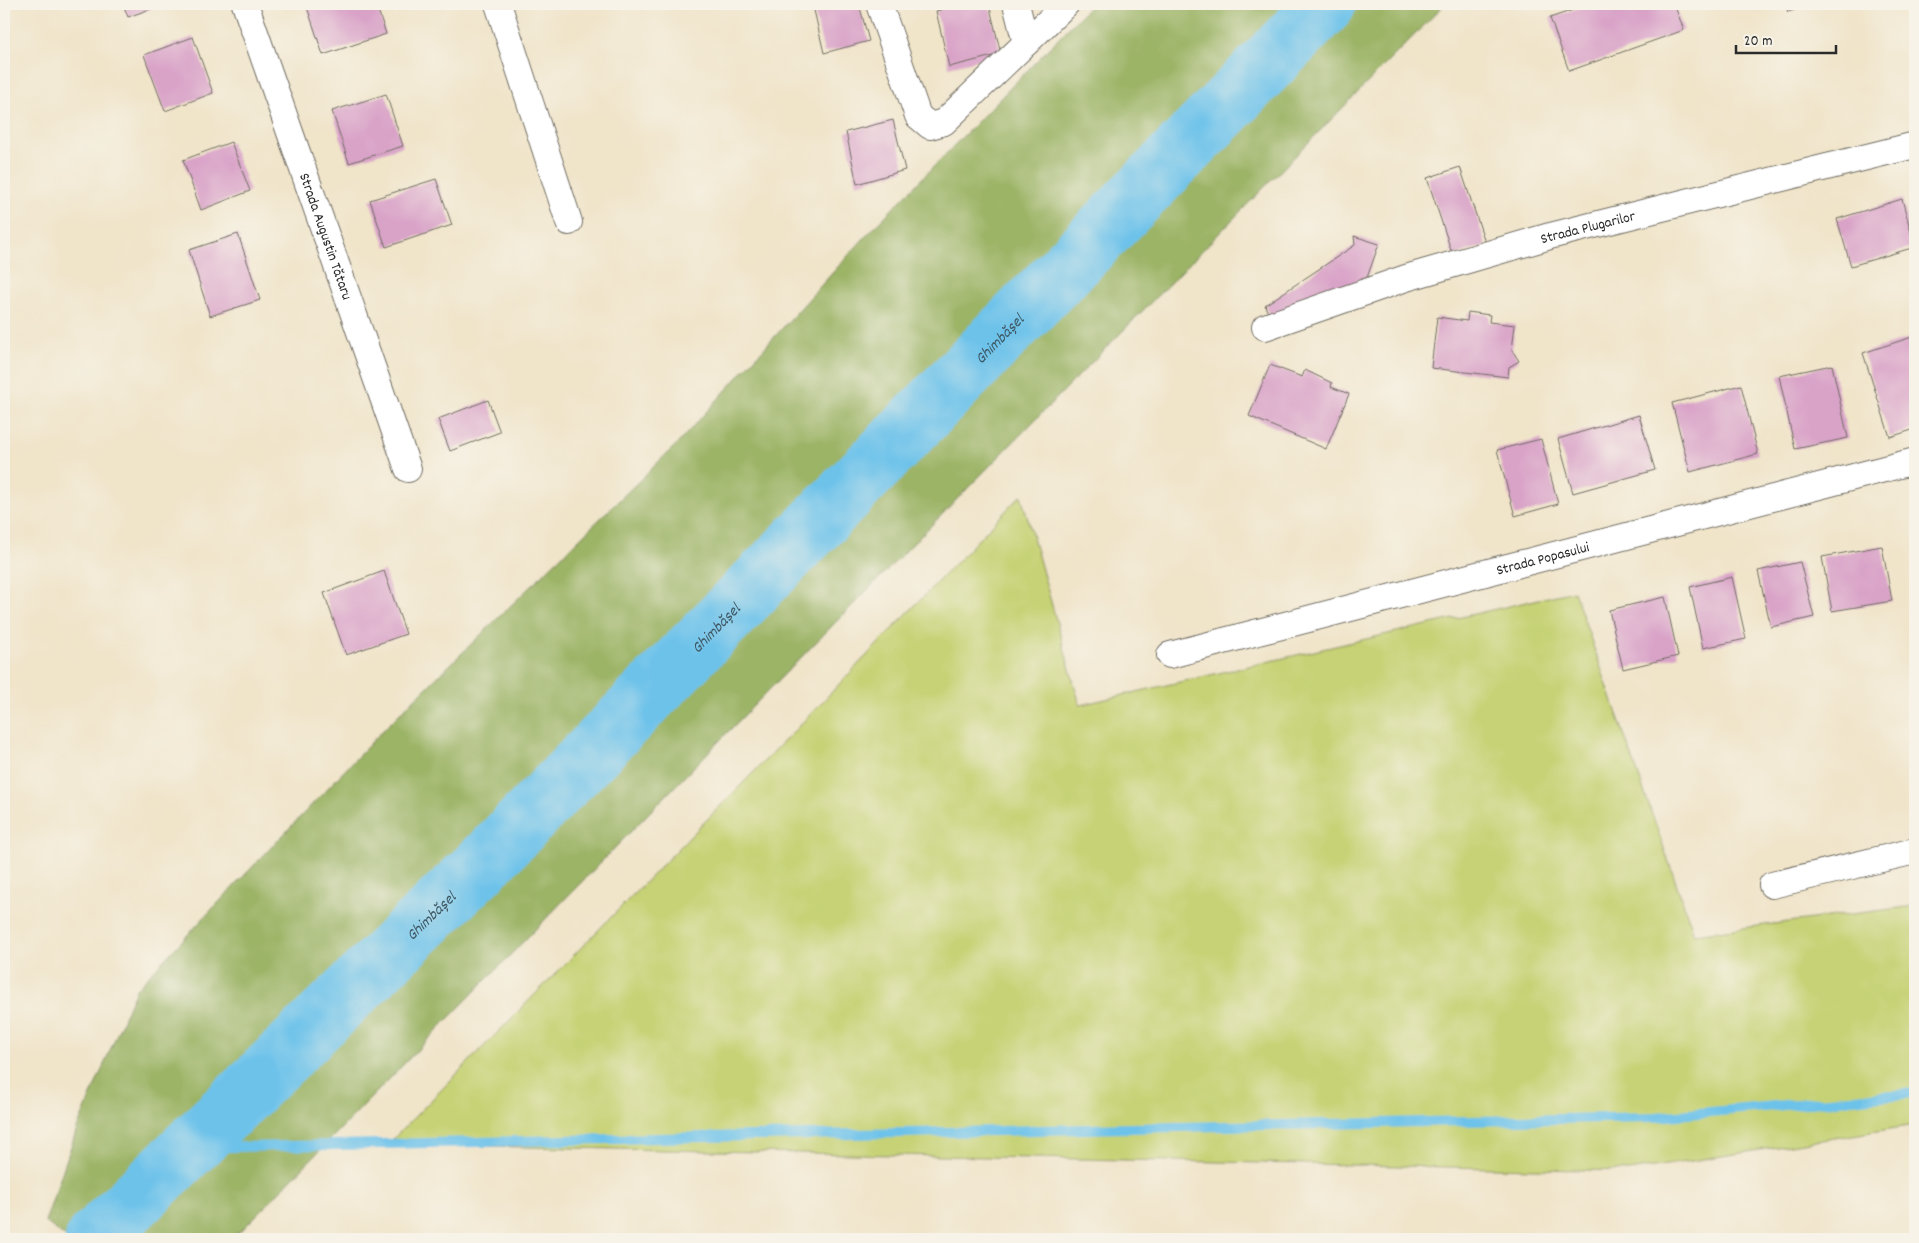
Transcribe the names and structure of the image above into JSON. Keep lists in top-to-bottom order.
{
  "streets": {
    "street": ["Strada Plugarilor", "Strada Augustin Tătaru", "Strada Popasului"]
  },
  "water": ["Ghimbășel"],
  "scale_bar": "20 m"
}
